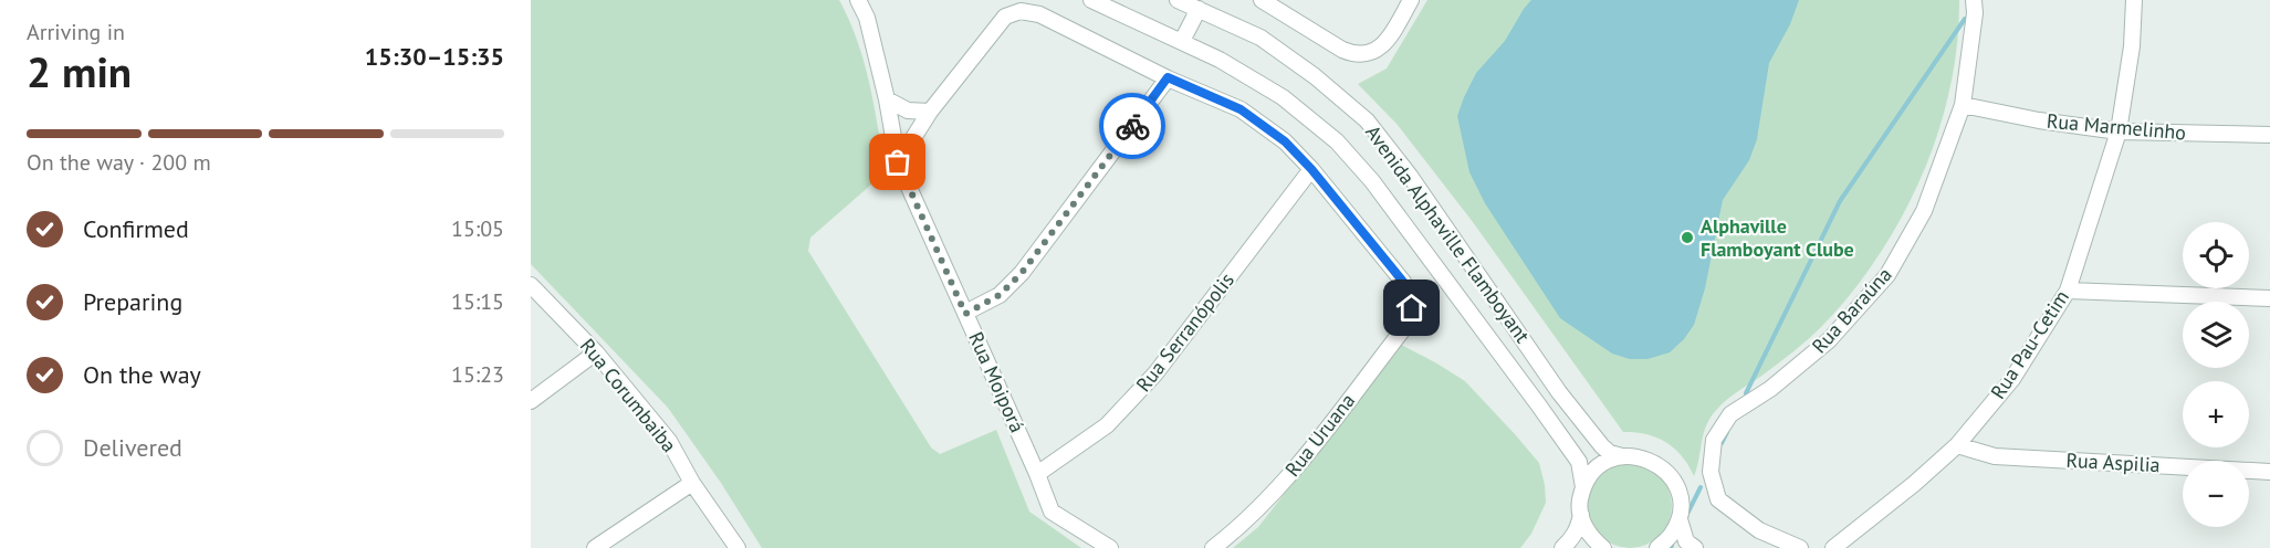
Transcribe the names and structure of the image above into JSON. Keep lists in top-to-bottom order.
{
  "streets": {
    "street": [
      "Rua Marmelinho",
      "Avenida Alphaville Flamboyant",
      "Rua Baraúna",
      "Rua Serranópolis",
      "Rua Pau-Cetim",
      "Rua Moiporá",
      "Rua Corumbaiba",
      "Rua Uruana",
      "Rua Aspilia"
    ]
  },
  "crossings": [
    ["Rua Marmelinho", "Rua Baraúna"],
    ["Rua Marmelinho", "Rua Pau-Cetim"],
    ["Rua Serranópolis", "Rua Moiporá"],
    ["Rua Serranópolis", "Rua Uruana"],
    ["Rua Pau-Cetim", "Rua Aspilia"]
  ],
  "places": ["Alphaville Flamboyant Clube"],
  "page": {
    "heading": ["2 min", "Arriving in", "15:30–15:35"],
    "bar": "On the way · 200 m",
    "list": [
      ["Confirmed", "15:05"],
      ["Preparing", "15:15"],
      ["On the way", "15:23"],
      "Delivered"
    ],
    "map_buttons": ["+", "−"]
  }
}
